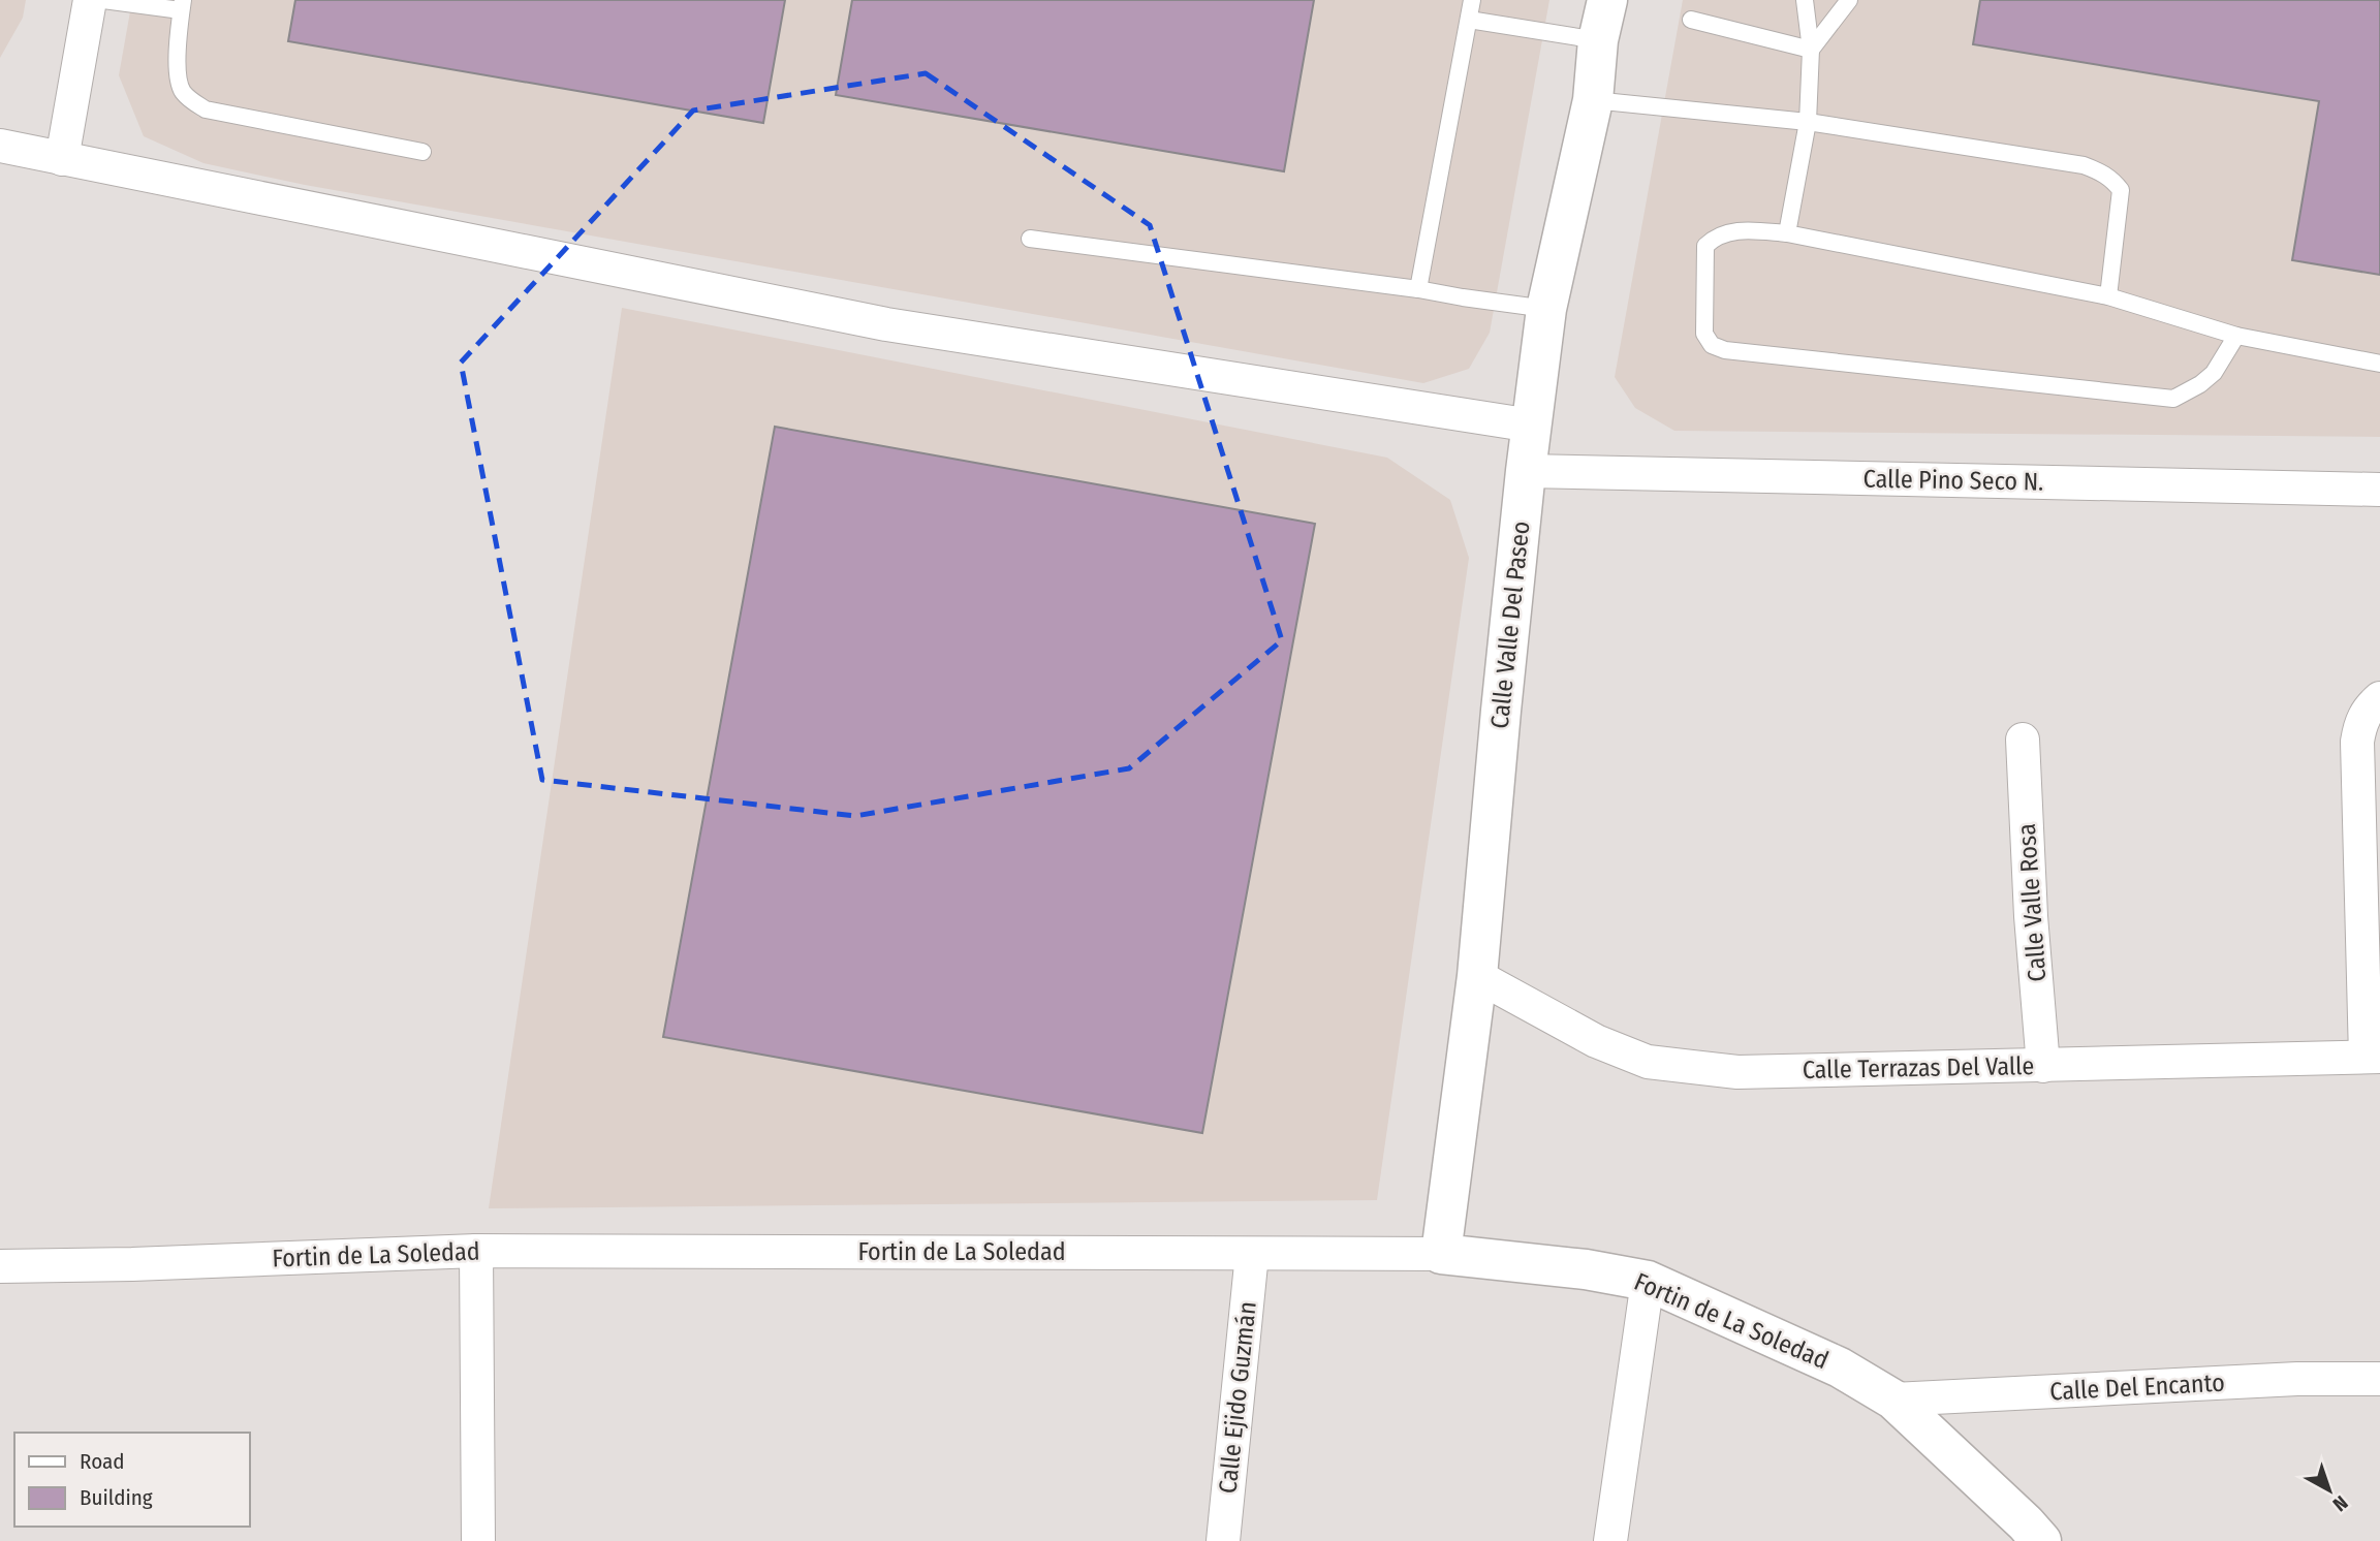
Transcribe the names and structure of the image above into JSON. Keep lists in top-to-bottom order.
{
  "streets": {
    "street": [
      "Calle Pino Seco N.",
      "Calle Valle Del Paseo",
      "Calle Valle Rosa",
      "Calle Terrazas Del Valle",
      "Fortin de La Soledad",
      "Calle Del Encanto",
      "Calle Ejido Guzmán"
    ]
  },
  "crossings": [
    ["Calle Pino Seco N.", "Calle Valle Del Paseo"],
    ["Calle Valle Del Paseo", "Calle Terrazas Del Valle"],
    ["Calle Valle Del Paseo", "Fortin de La Soledad"],
    ["Calle Valle Rosa", "Calle Terrazas Del Valle"],
    ["Fortin de La Soledad", "Calle Del Encanto"],
    ["Fortin de La Soledad", "Calle Ejido Guzmán"]
  ],
  "legend": ["Road", "Building"],
  "north": "bottom right"
}
